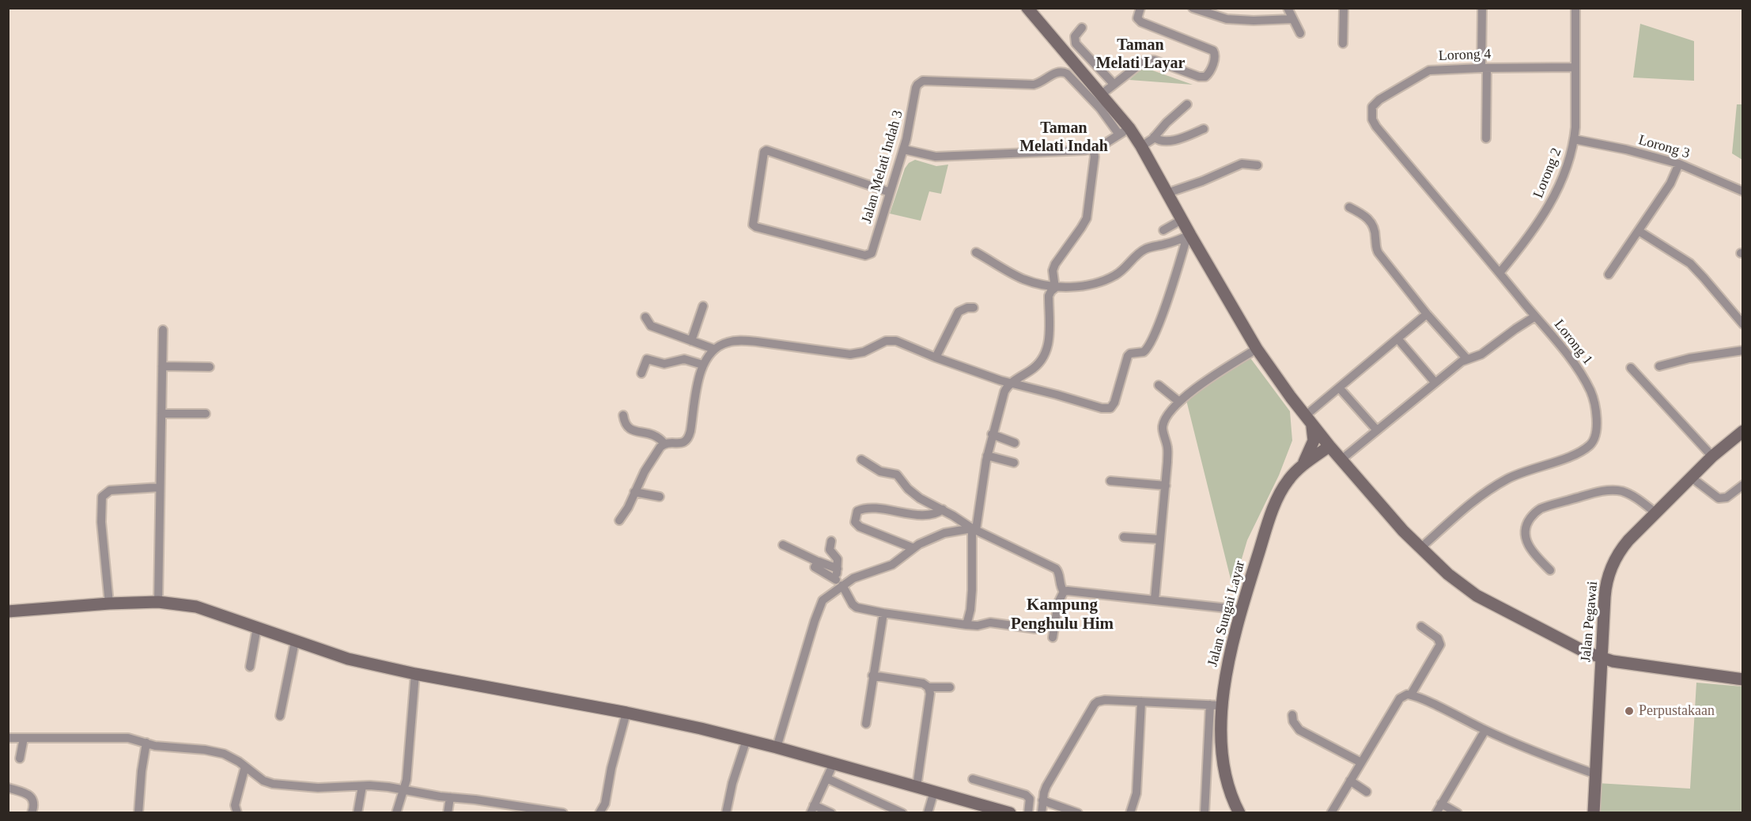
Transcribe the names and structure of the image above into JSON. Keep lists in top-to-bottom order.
{
  "streets": {
    "street": [
      "Lorong 4",
      "Lorong 3",
      "Jalan Melati Indah 3",
      "Lorong 2",
      "Lorong 1",
      "Jalan Sungai Layar",
      "Jalan Pegawai"
    ]
  },
  "crossings": [
    ["Lorong 4", "Lorong 2"],
    ["Lorong 4", "Lorong 1"],
    ["Lorong 3", "Lorong 2"],
    ["Lorong 2", "Lorong 1"]
  ],
  "districts": ["Taman Melati Layar", "Taman Melati Indah", "Kampung Penghulu Him"],
  "places": ["Perpustakaan"]
}
